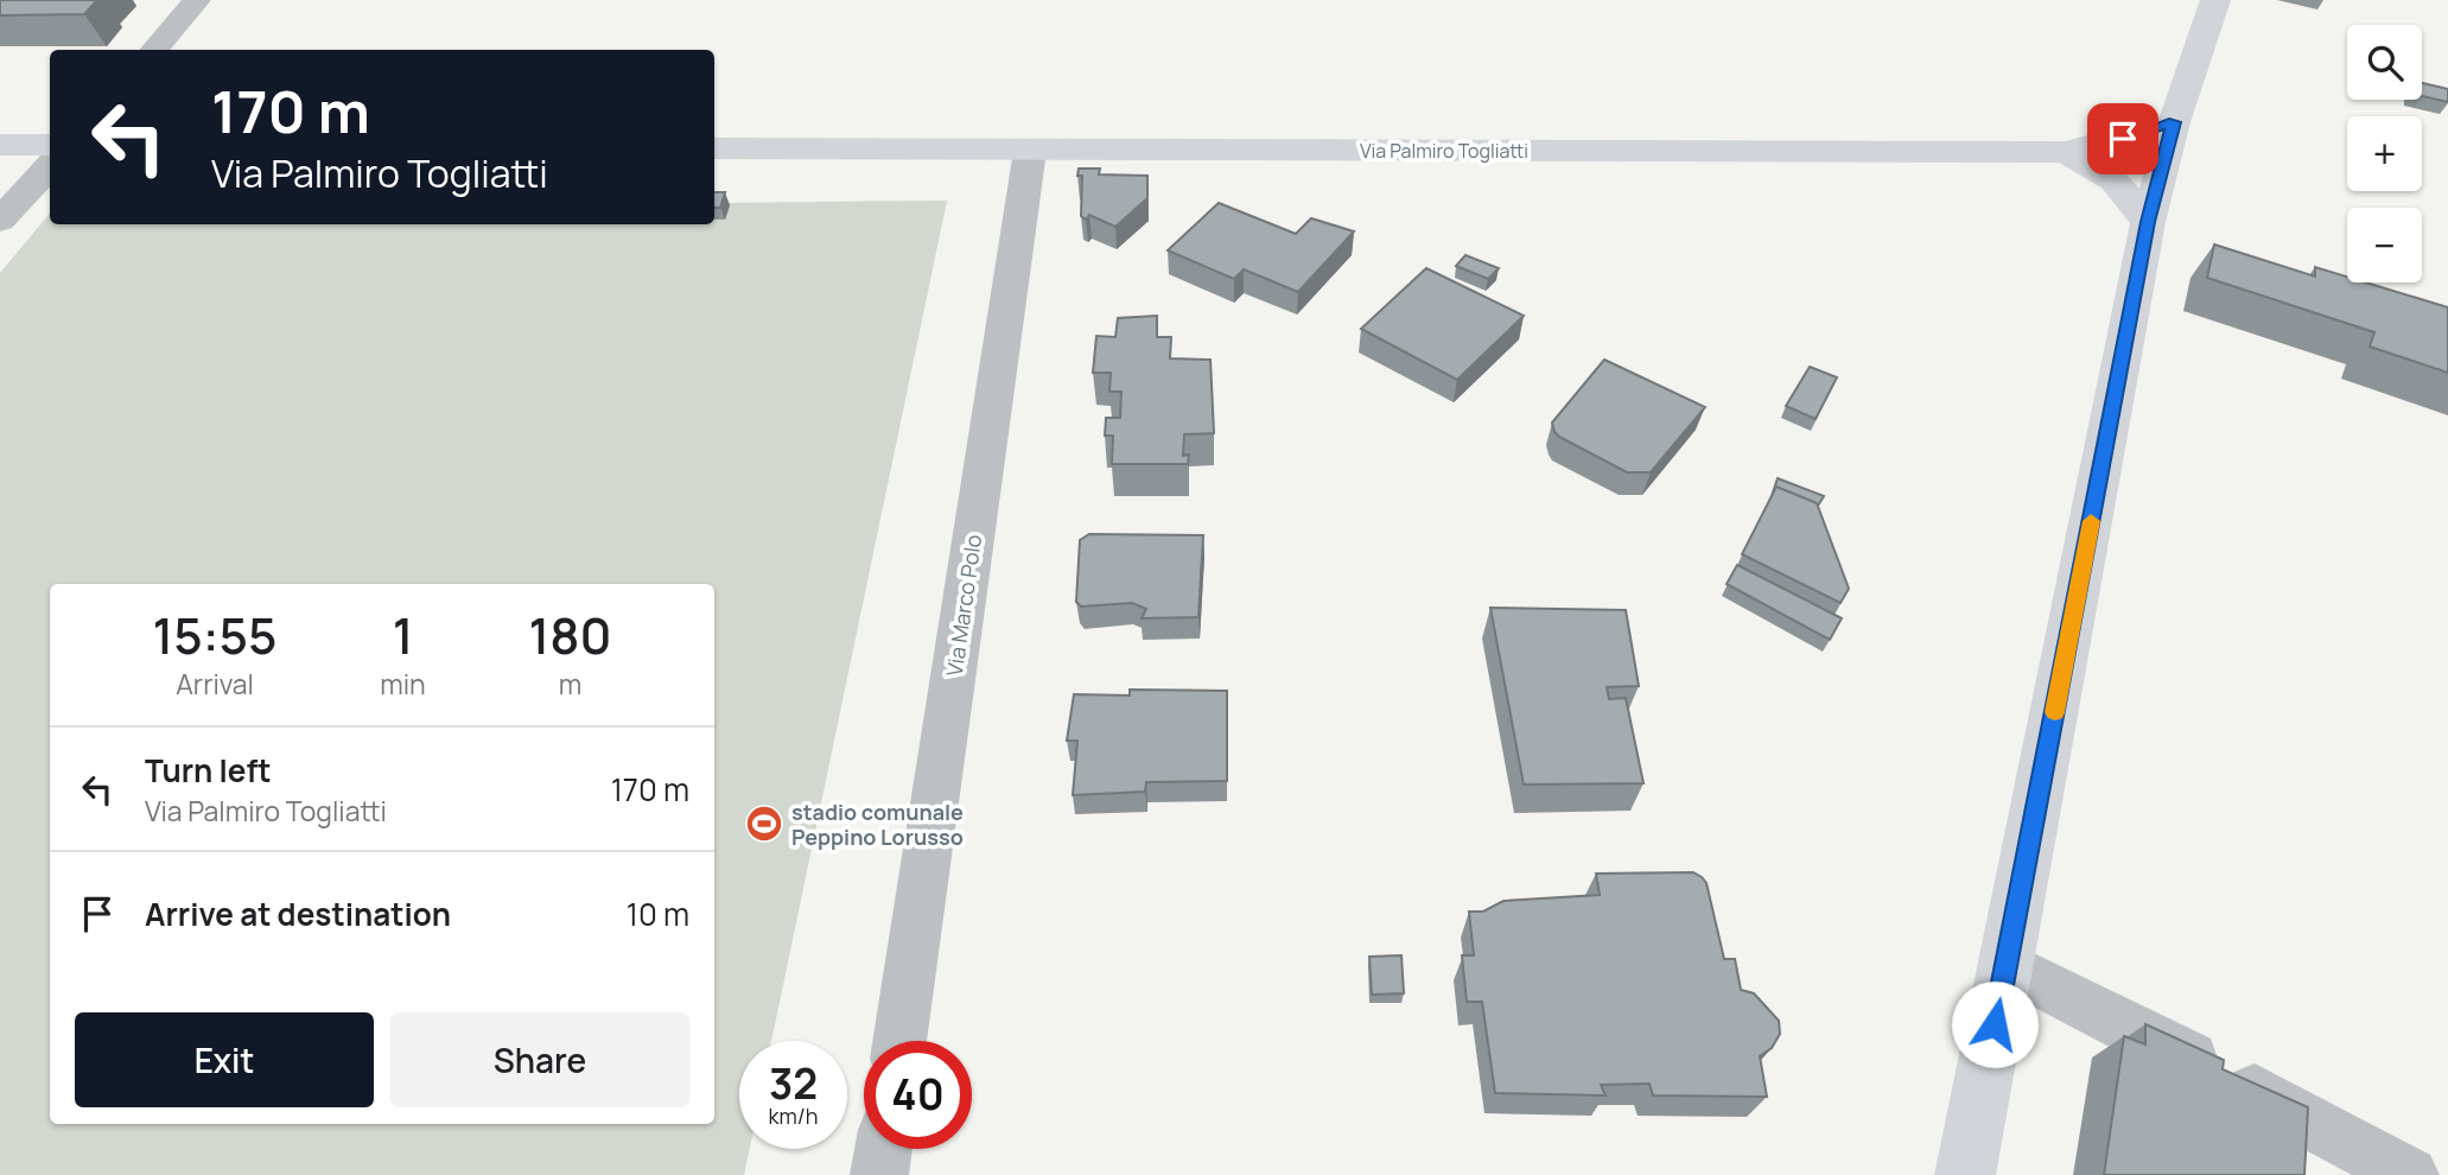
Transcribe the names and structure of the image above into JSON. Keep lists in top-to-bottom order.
{
  "streets": {
    "street": ["Via Palmiro Togliatti", "Via Marco Polo"]
  },
  "crossings": [
    ["Via Palmiro Togliatti", "Via Marco Polo"]
  ],
  "places": {
    "sports": ["stadio comunale Peppino Lorusso"]
  },
  "page": {
    "map_buttons": ["+", "−"],
    "turn": ["170 m", "Via Palmiro Togliatti"],
    "eta": [
      "15:55",
      "Arrival",
      "1",
      "min",
      "180",
      "m"
    ],
    "list": [
      {
        "name": "Turn left",
        "note": "Via Palmiro Togliatti",
        "value": "170 m"
      },
      {
        "name": "Arrive at destination",
        "value": "10 m"
      }
    ],
    "buttons": ["Exit", "Share"],
    "speed": "32 km/h",
    "limit": "40"
  }
}
